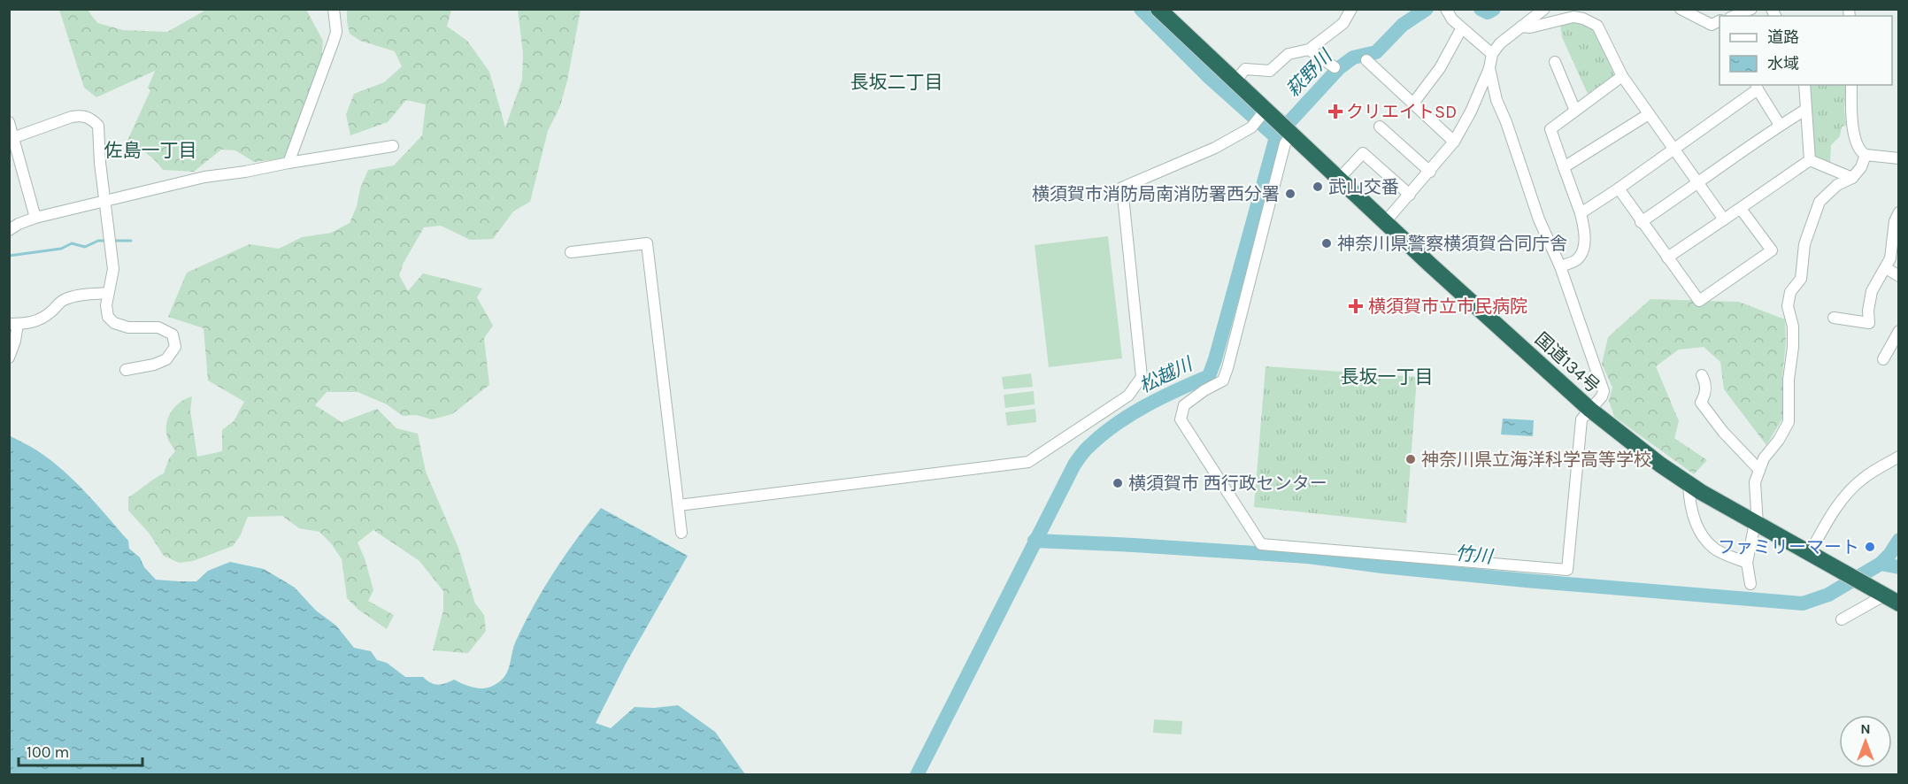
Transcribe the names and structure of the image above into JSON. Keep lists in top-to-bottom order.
{
  "streets": {
    "highway": ["国道134号"]
  },
  "districts": ["長坂二丁目", "佐島一丁目", "長坂一丁目"],
  "water": ["萩野川", "松越川", "竹川"],
  "places": {
    "health": ["クリエイトSD", "横須賀市立市民病院"],
    "other": [
      "武山交番",
      "横須賀市消防局南消防署西分署",
      "神奈川県警察横須賀合同庁舎",
      "神奈川県立海洋科学高等学校",
      "横須賀市 西行政センター",
      "ファミリーマート"
    ]
  },
  "legend": ["道路", "水域"],
  "scale_bar": "100 m",
  "north": "top"
}
